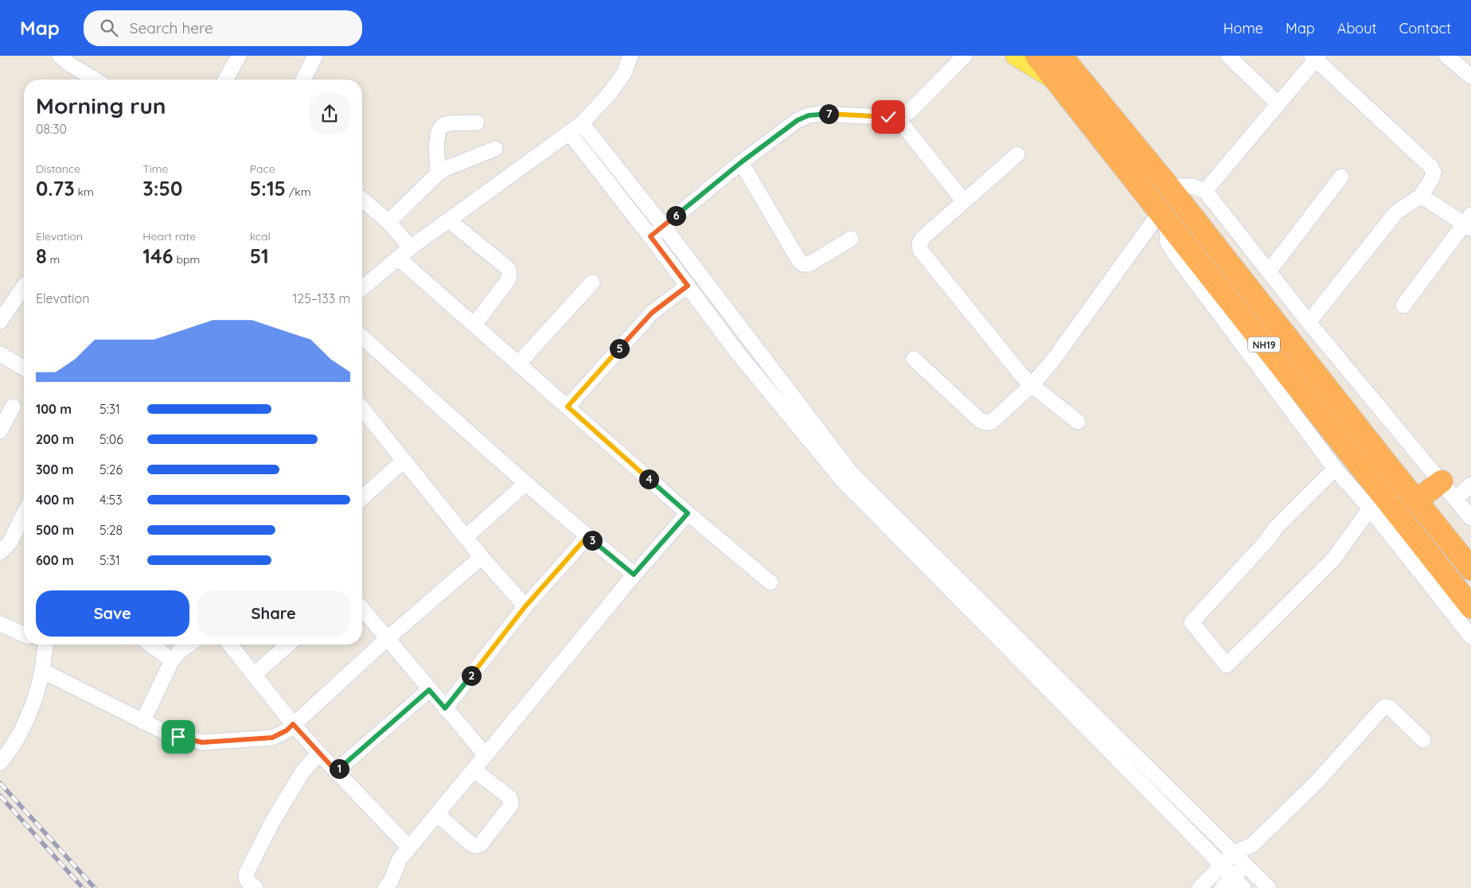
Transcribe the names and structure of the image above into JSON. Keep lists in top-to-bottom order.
{
  "streets": {
    "highway": ["NH19"]
  },
  "page": {
    "header": "Map",
    "search": "Search here",
    "nav": [
      "Home",
      "Map",
      "About",
      "Contact"
    ],
    "heading": ["Morning run", "08:30"],
    "pins": [
      "7",
      "6",
      "5",
      "4",
      "3",
      "2",
      "1"
    ],
    "stats": [
      ["Distance", "0.73 km"],
      ["Time", "3:50"],
      ["Pace", "5:15 /km"],
      ["Elevation", "8 m"],
      ["Heart rate", "146 bpm"],
      ["kcal", "51"]
    ],
    "chart": ["Elevation", "125–133 m"],
    "list": [
      {
        "name": "100 m",
        "note": "5:31"
      },
      {
        "name": "200 m",
        "note": "5:06"
      },
      {
        "name": "300 m",
        "note": "5:26"
      },
      {
        "name": "400 m",
        "note": "4:53"
      },
      {
        "name": "500 m",
        "note": "5:28"
      },
      {
        "name": "600 m",
        "note": "5:31"
      }
    ],
    "buttons": ["Save", "Share"]
  }
}
